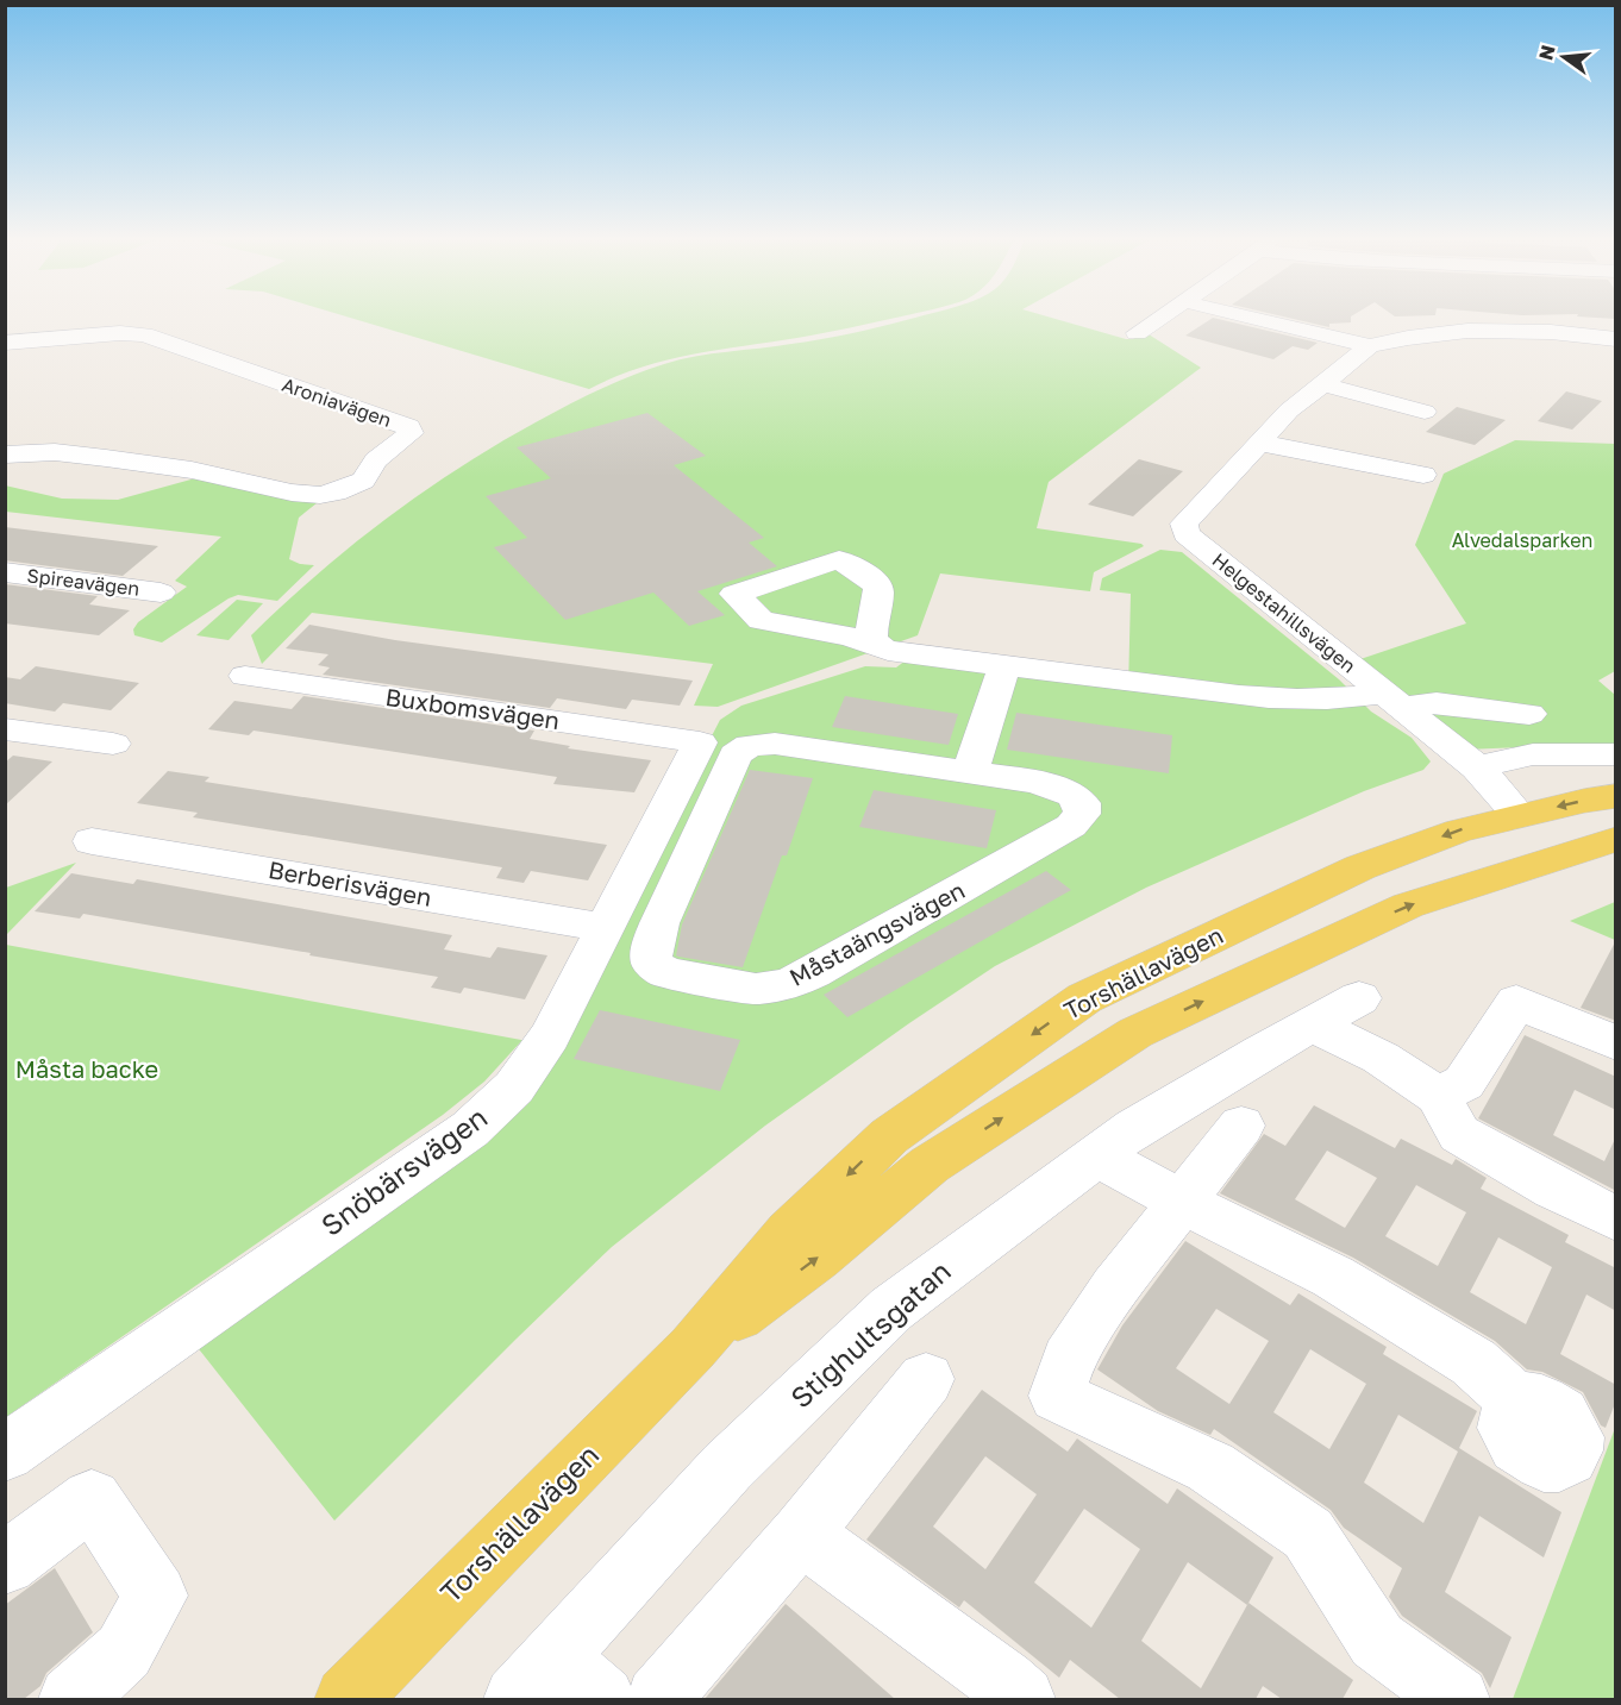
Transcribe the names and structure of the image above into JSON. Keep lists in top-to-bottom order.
{
  "streets": {
    "main road": ["Torshällavägen"],
    "street": [
      "Aroniavägen",
      "Spireavägen",
      "Helgestahillsvägen",
      "Buxbomsvägen",
      "Berberisvägen",
      "Måstaängsvägen",
      "Snöbärsvägen",
      "Stighultsgatan"
    ]
  },
  "crossings": [
    ["Helgestahillsvägen", "Torshällavägen"],
    ["Buxbomsvägen", "Snöbärsvägen"],
    ["Berberisvägen", "Snöbärsvägen"]
  ],
  "parks": ["Alvedalsparken", "Måsta backe"],
  "north": "left"
}
